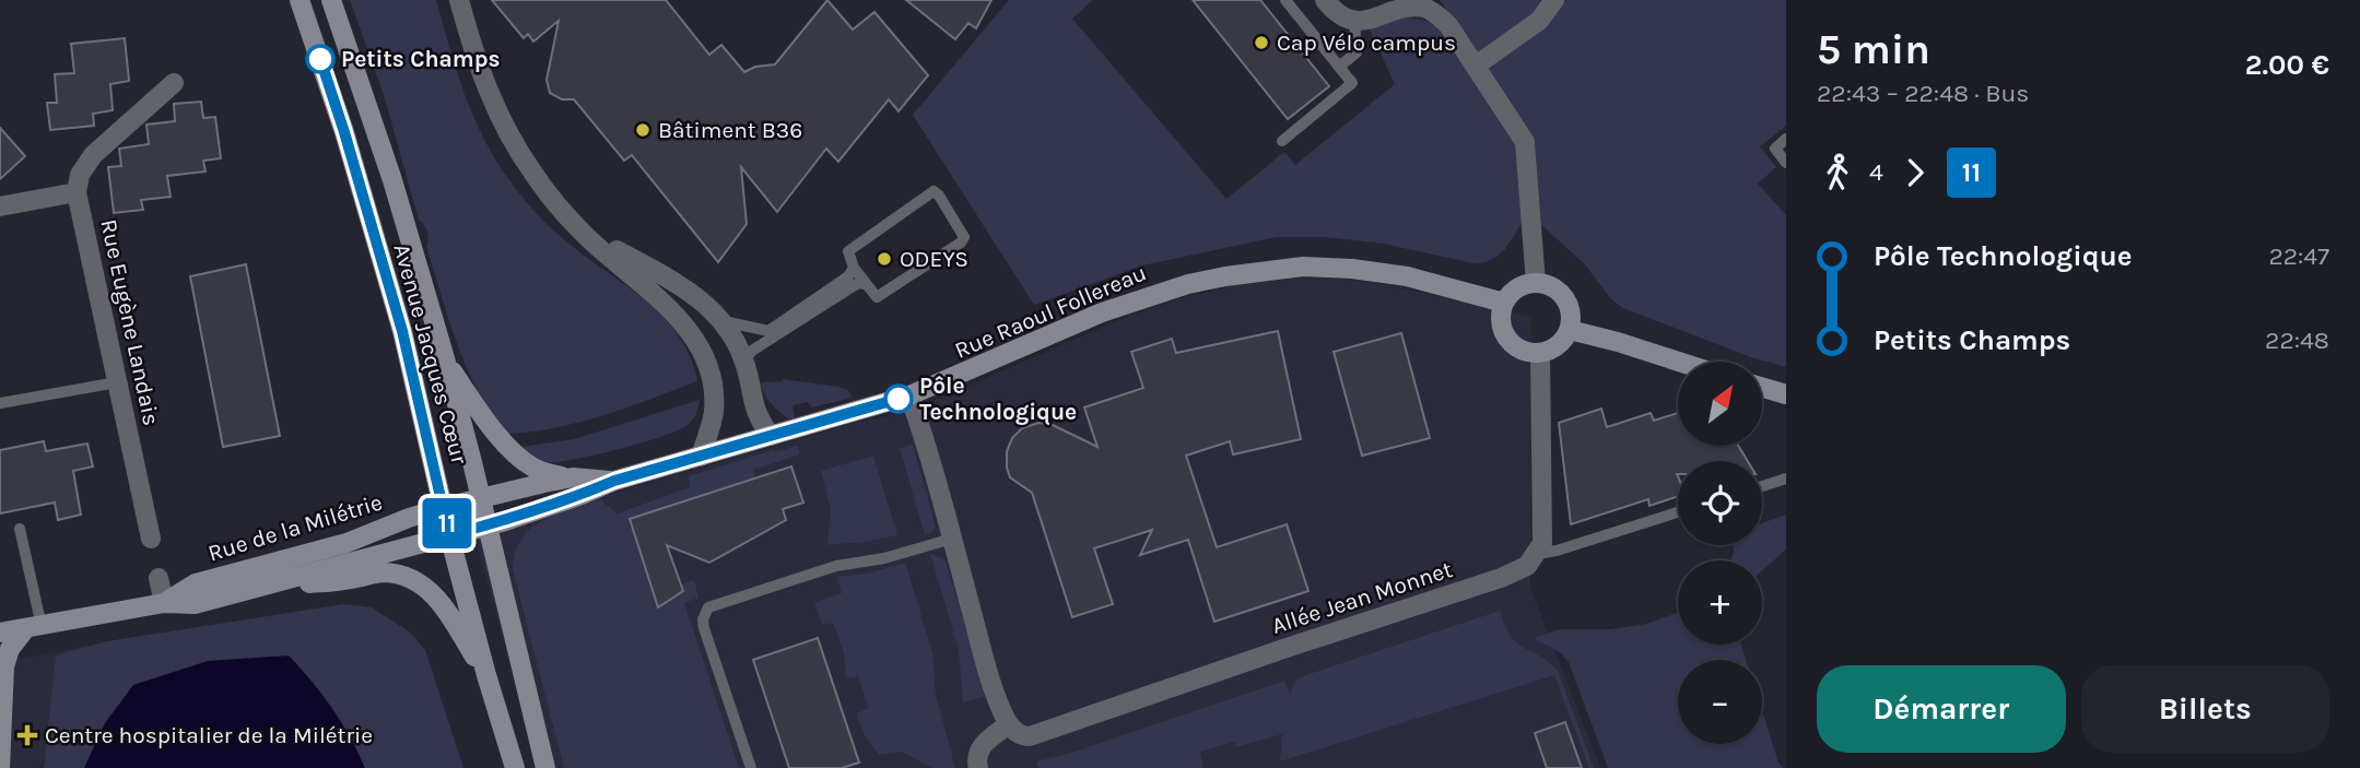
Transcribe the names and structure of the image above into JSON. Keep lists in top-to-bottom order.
{
  "streets": {
    "street": [
      "Rue Raoul Follereau",
      "Rue Eugène Landais",
      "Avenue Jacques Cœur",
      "Rue de la Milétrie",
      "Allée Jean Monnet"
    ]
  },
  "crossings": [
    ["Rue Raoul Follereau", "Avenue Jacques Cœur"],
    ["Rue Raoul Follereau", "Rue de la Milétrie"],
    ["Avenue Jacques Cœur", "Rue de la Milétrie"]
  ],
  "places": {
    "other": [
      "Cap Vélo campus",
      "Petits Champs",
      "Bâtiment B36",
      "ODEYS",
      "Pôle Technologique"
    ],
    "health": ["Centre hospitalier de la Milétrie"]
  },
  "lines": ["bus line 11"],
  "north": "top right",
  "page": {
    "on_map": "11",
    "heading": ["5 min", "22:43 – 22:48 · Bus", "2.00 €"],
    "legs": ["4", "11"],
    "list": [
      {
        "name": "Pôle Technologique",
        "value": "22:47"
      },
      {
        "name": "Petits Champs",
        "value": "22:48"
      }
    ],
    "map_buttons": ["+", "−"],
    "buttons": ["Démarrer", "Billets"]
  }
}
